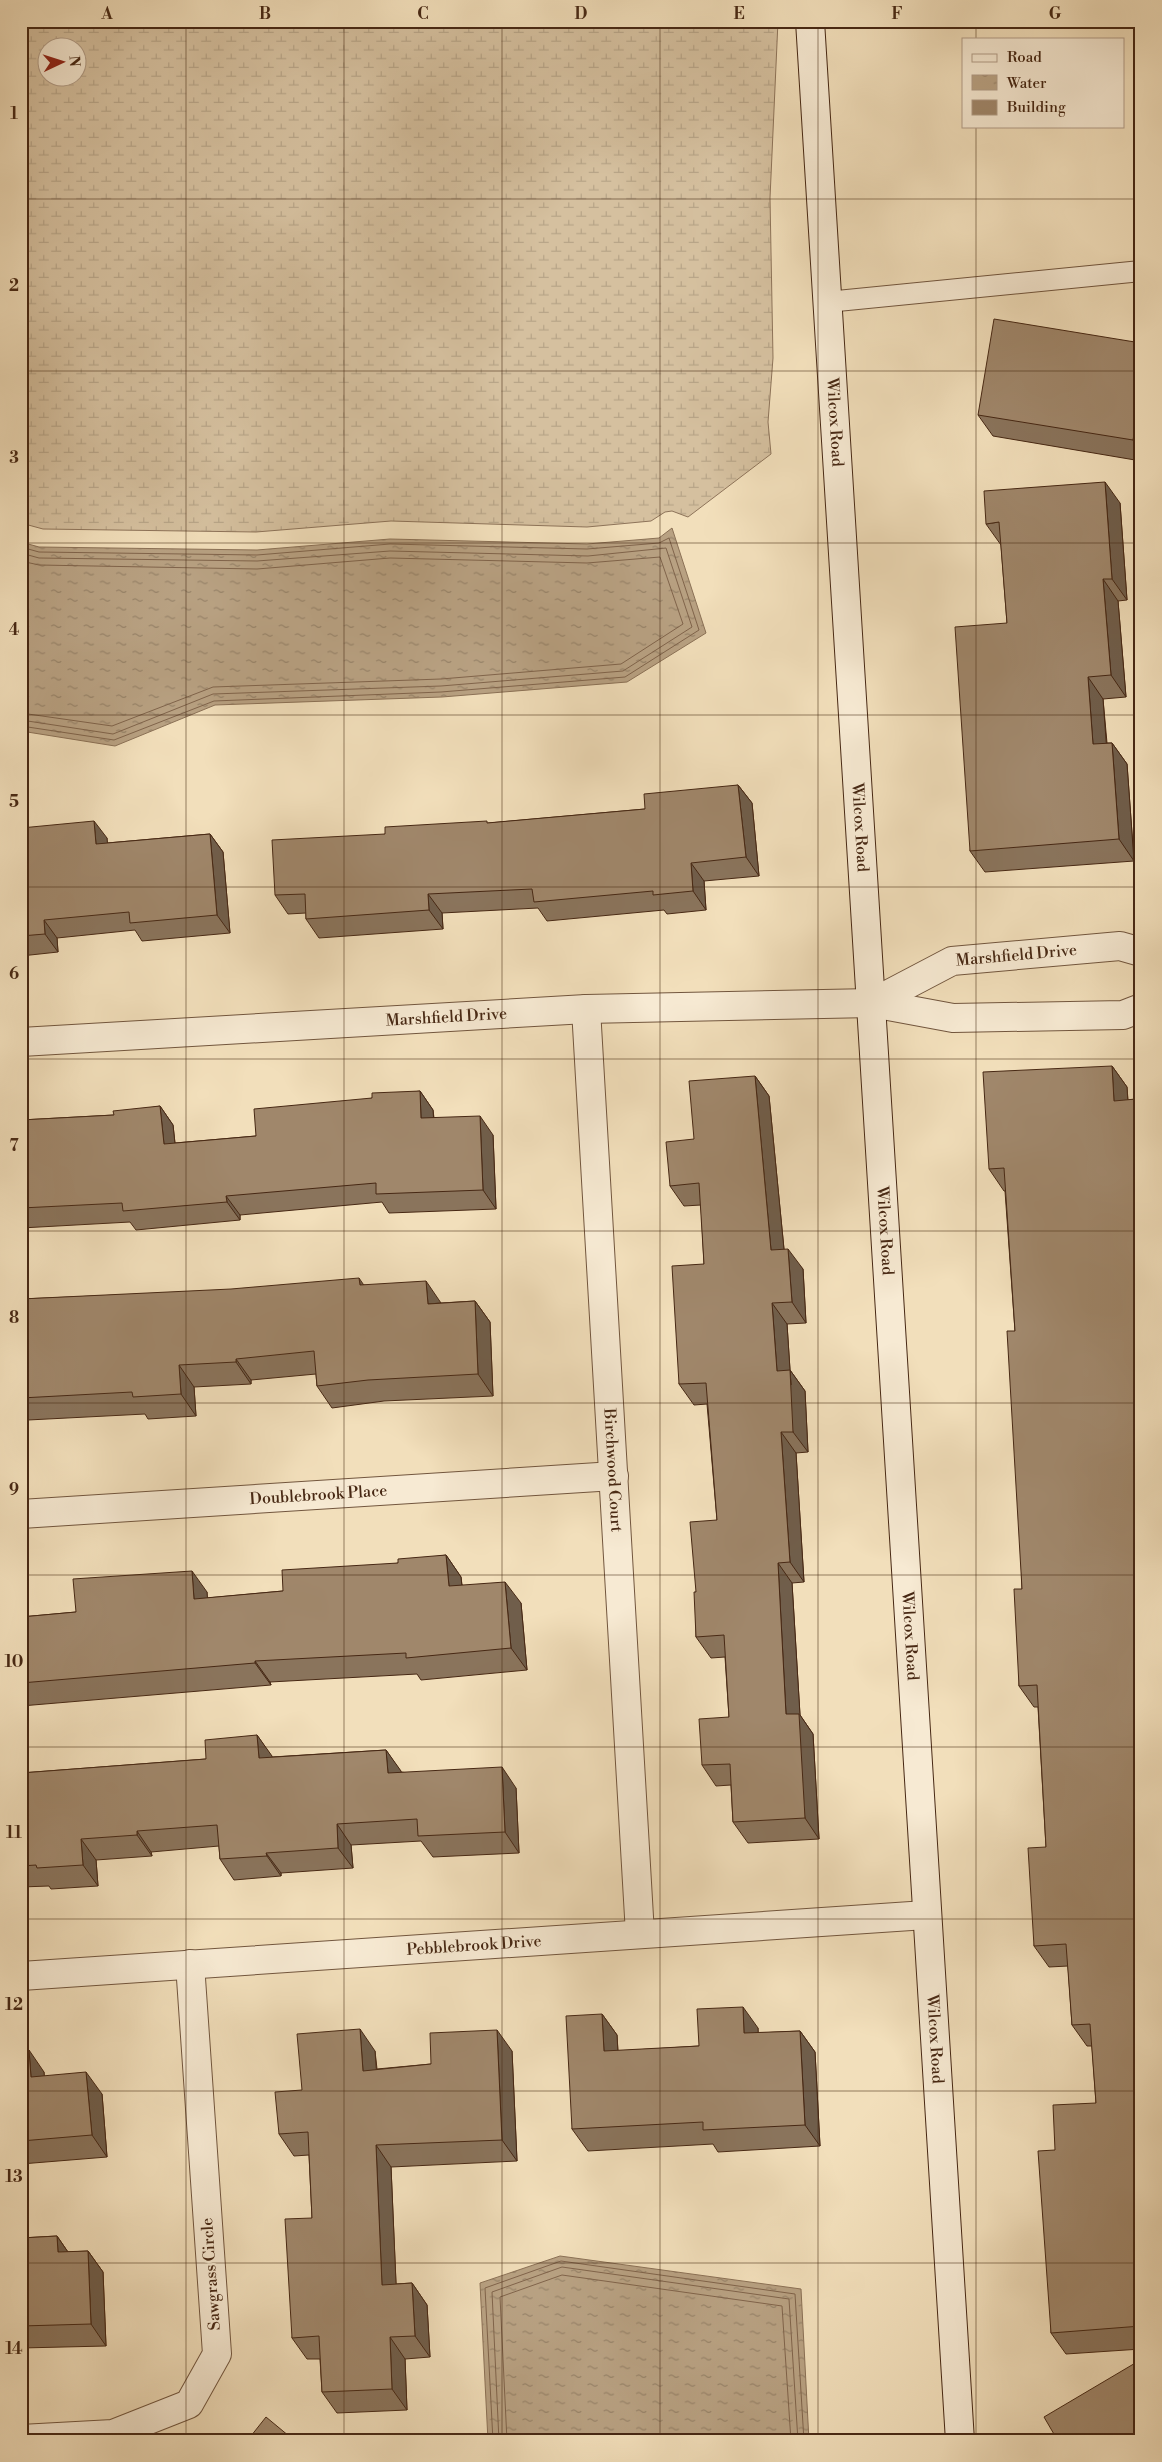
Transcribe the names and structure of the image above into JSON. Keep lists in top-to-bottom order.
{
  "streets": {
    "street": [
      "Wilcox Road",
      "Marshfield Drive",
      "Birchwood Court",
      "Doublebrook Place",
      "Pebblebrook Drive",
      "Sawgrass Circle"
    ]
  },
  "crossings": [
    ["Wilcox Road", "Marshfield Drive"],
    ["Wilcox Road", "Pebblebrook Drive"],
    ["Marshfield Drive", "Birchwood Court"],
    ["Birchwood Court", "Doublebrook Place"],
    ["Birchwood Court", "Pebblebrook Drive"],
    ["Pebblebrook Drive", "Sawgrass Circle"]
  ],
  "legend": ["Road", "Water", "Building"],
  "north": "right",
  "grid": {
    "columns": [
      "A",
      "B",
      "C",
      "D",
      "E",
      "F",
      "G"
    ],
    "rows": [
      "1",
      "2",
      "3",
      "4",
      "5",
      "6",
      "7",
      "8",
      "9",
      "10",
      "11",
      "12",
      "13",
      "14"
    ]
  }
}
